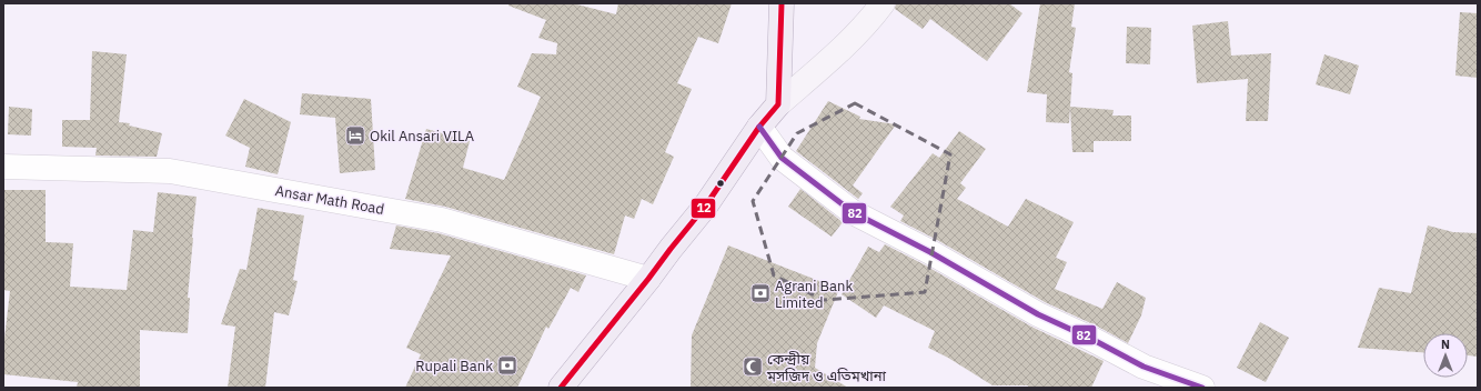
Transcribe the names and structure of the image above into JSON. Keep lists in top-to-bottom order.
{
  "streets": {
    "street": ["Ansar Math Road"]
  },
  "places": {
    "hotel": ["Okil Ansari VILA"],
    "bank": ["Agrani Bank Limited", "Rupali Bank"],
    "mosque": ["কেন্দ্রীয় মসজিদ ও এতিমখানা"]
  },
  "lines": ["transit line 12", "transit line 82"],
  "north": "top"
}
